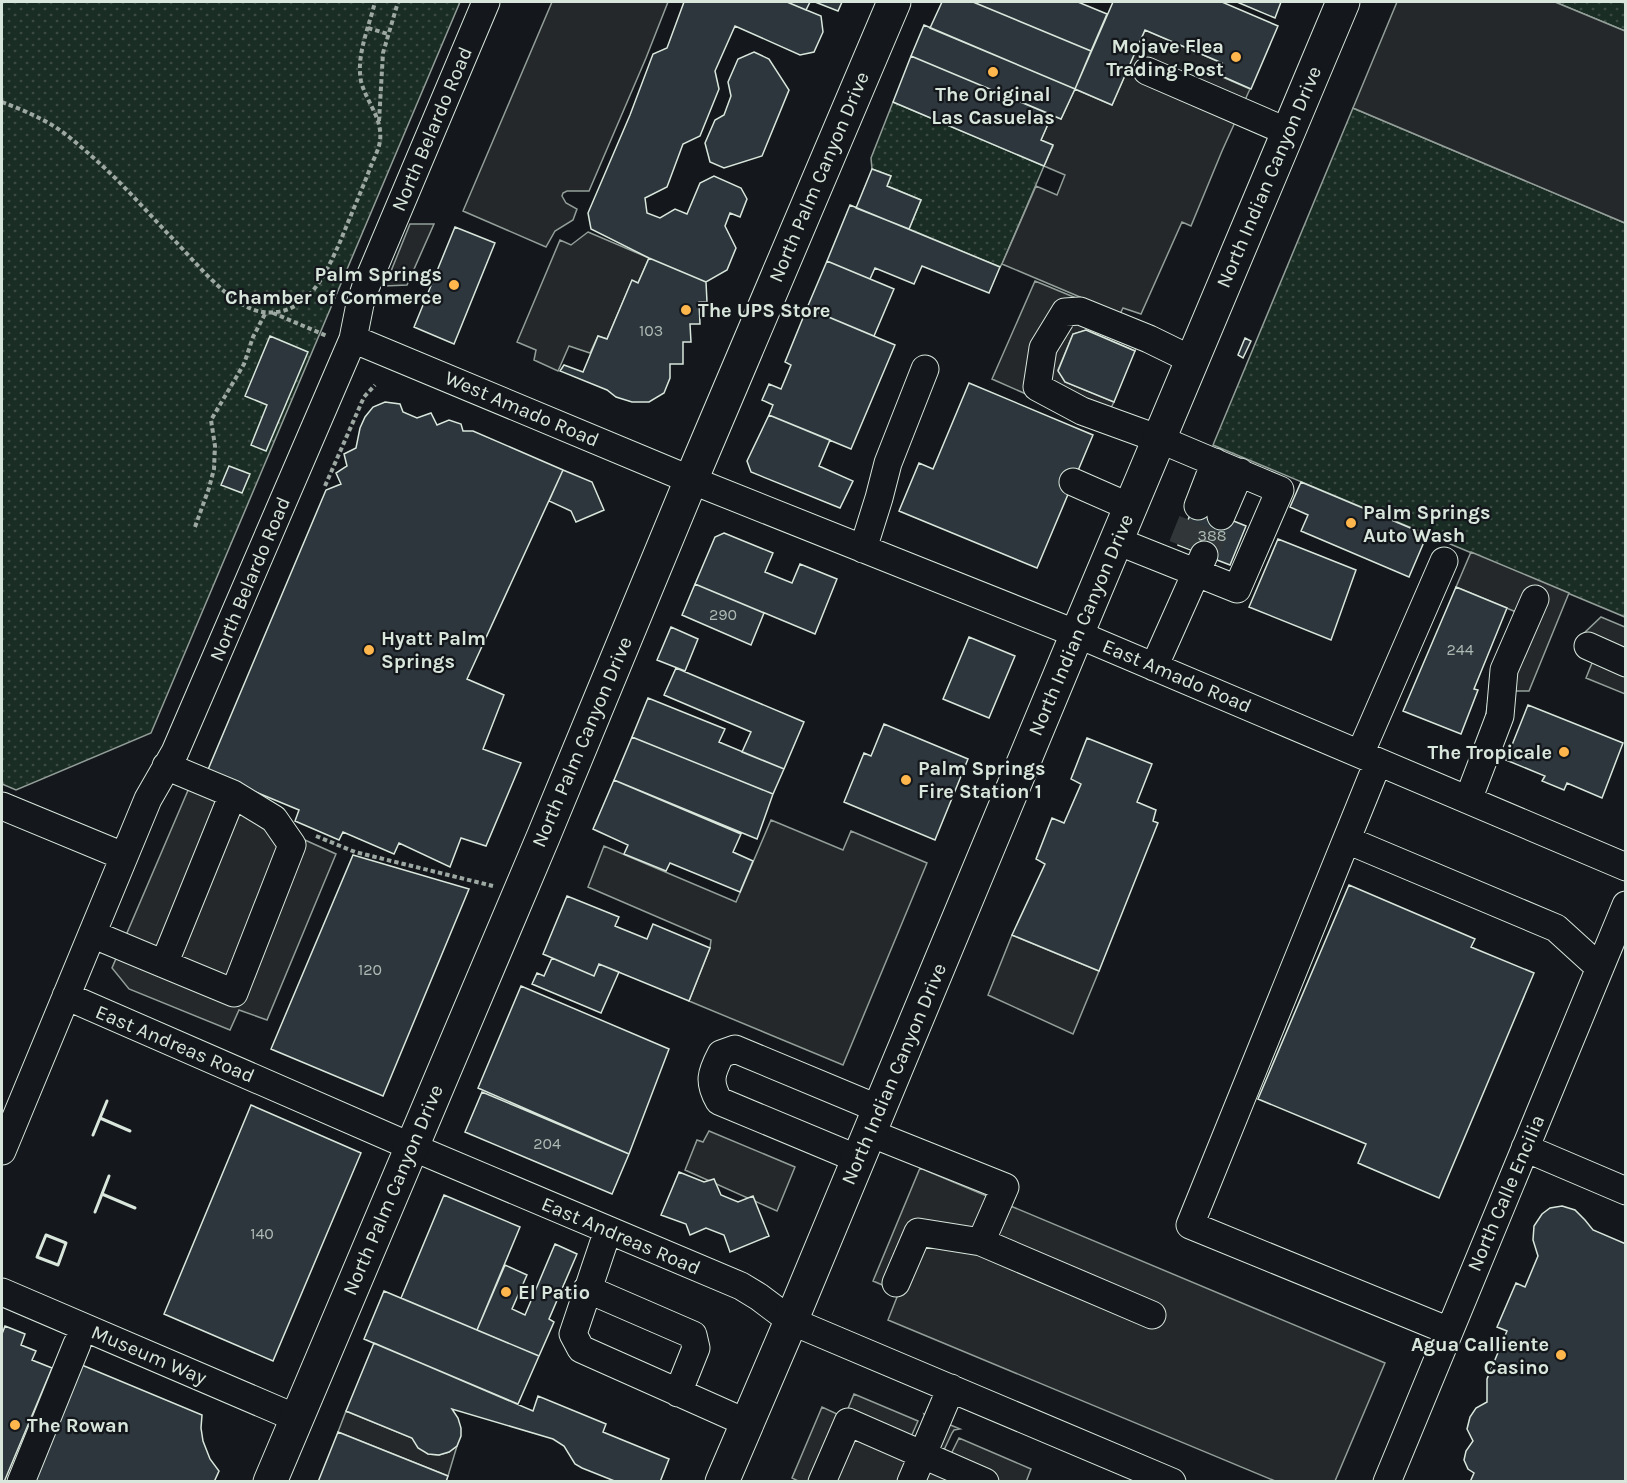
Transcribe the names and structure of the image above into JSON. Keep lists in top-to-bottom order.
{
  "streets": {
    "main road": ["North Palm Canyon Drive", "North Indian Canyon Drive"],
    "street": [
      "North Belardo Road",
      "West Amado Road",
      "East Amado Road",
      "East Andreas Road",
      "North Calle Encilia",
      "Museum Way"
    ]
  },
  "crossings": [
    ["North Belardo Road", "West Amado Road"],
    ["North Belardo Road", "East Andreas Road"],
    ["North Palm Canyon Drive", "West Amado Road"],
    ["North Palm Canyon Drive", "East Amado Road"],
    ["North Palm Canyon Drive", "East Andreas Road"],
    ["North Palm Canyon Drive", "Museum Way"],
    ["North Indian Canyon Drive", "East Amado Road"],
    ["North Indian Canyon Drive", "East Andreas Road"],
    ["West Amado Road", "East Amado Road"]
  ],
  "places": [
    "Mojave Flea Trading Post",
    "The Original Las Casuelas",
    "Palm Springs Chamber of Commerce",
    "The UPS Store",
    "Palm Springs Auto Wash",
    "Hyatt Palm Springs",
    "The Tropicale",
    "Palm Springs Fire Station 1",
    "El Patio",
    "Agua Calliente Casino",
    "The Rowan"
  ],
  "house_numbers": [
    "103",
    "388",
    "290",
    "244",
    "120",
    "204",
    "140"
  ]
}
